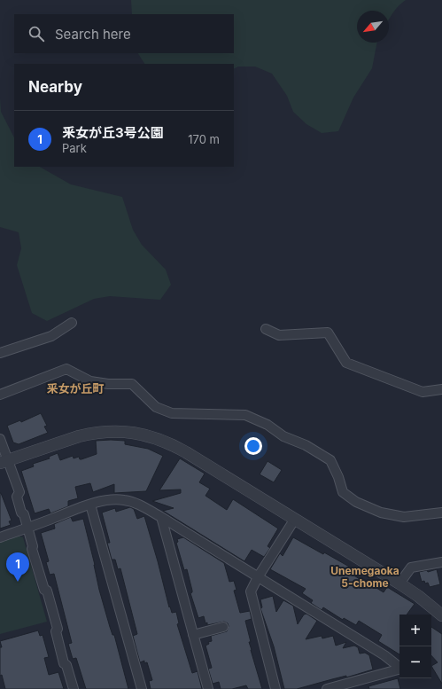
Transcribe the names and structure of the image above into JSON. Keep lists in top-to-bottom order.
{
  "districts": ["釆女が丘町", "Unemegaoka 5-chome"],
  "north": "bottom left",
  "page": {
    "search": "Search here",
    "heading": "Nearby",
    "list": [
      {
        "mark": "1",
        "name": "釆女が丘3号公園",
        "note": "Park",
        "value": "170 m"
      }
    ],
    "pins": "1",
    "map_buttons": ["+", "−"]
  }
}
